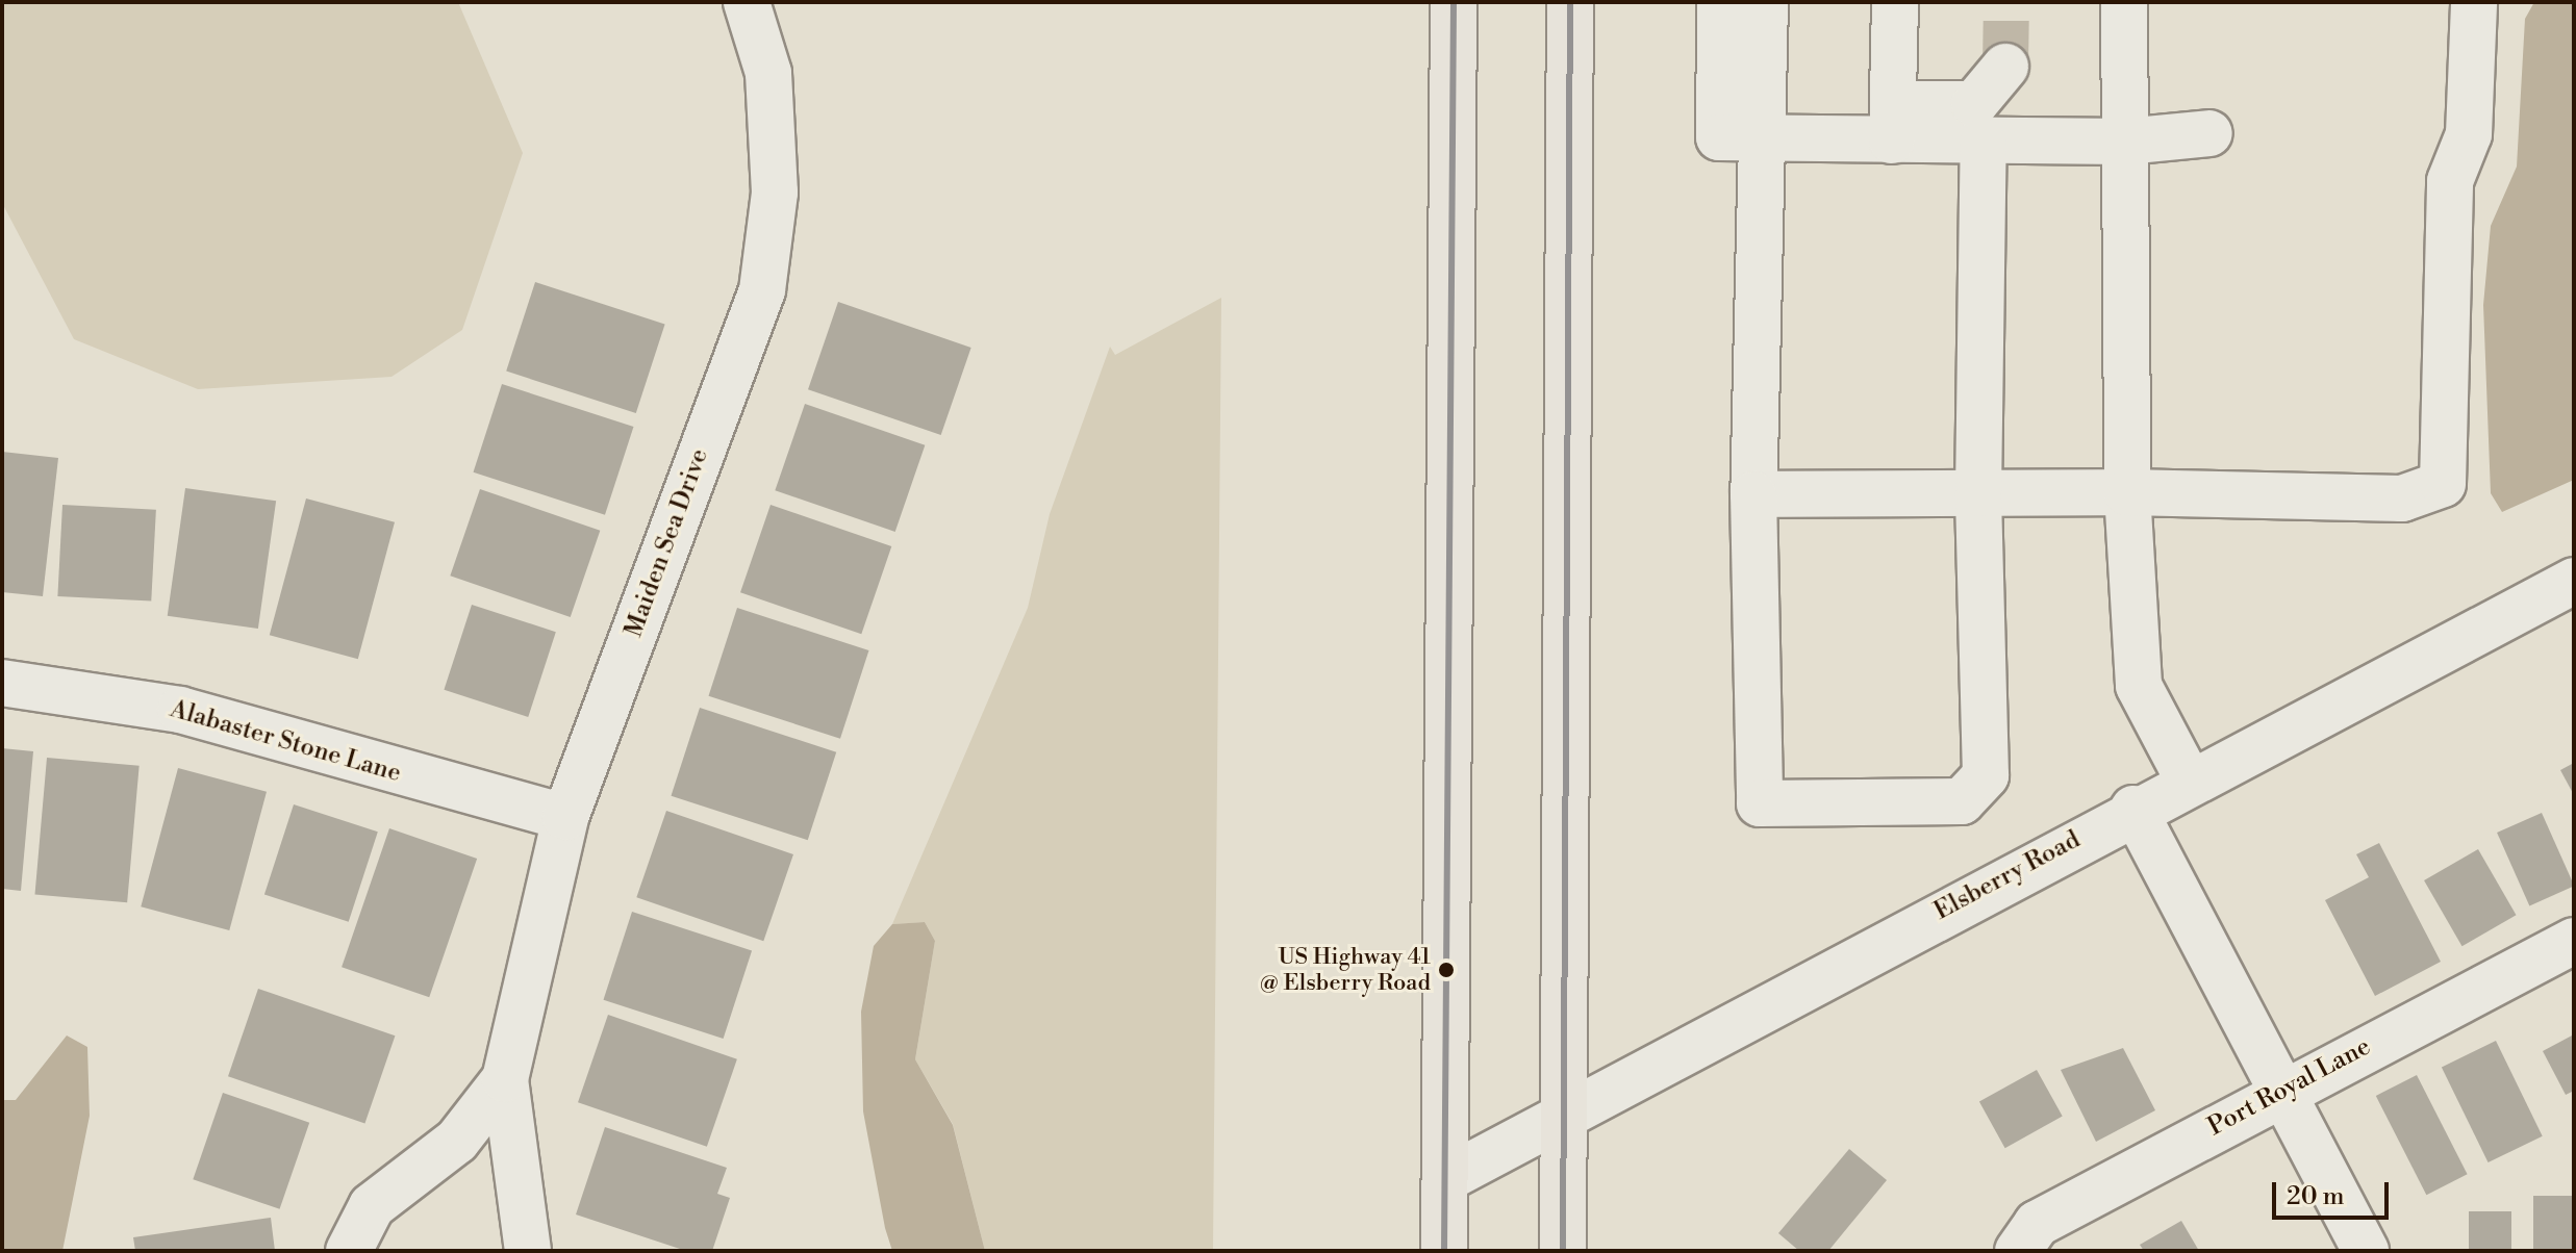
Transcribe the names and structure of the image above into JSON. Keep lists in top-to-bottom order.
{
  "streets": {
    "street": [
      "Maiden Sea Drive",
      "Alabaster Stone Lane",
      "Elsberry Road",
      "Port Royal Lane"
    ]
  },
  "crossings": [
    ["Maiden Sea Drive", "Alabaster Stone Lane"]
  ],
  "places": ["US Highway 41 @ Elsberry Road"],
  "scale_bar": "20 m"
}
